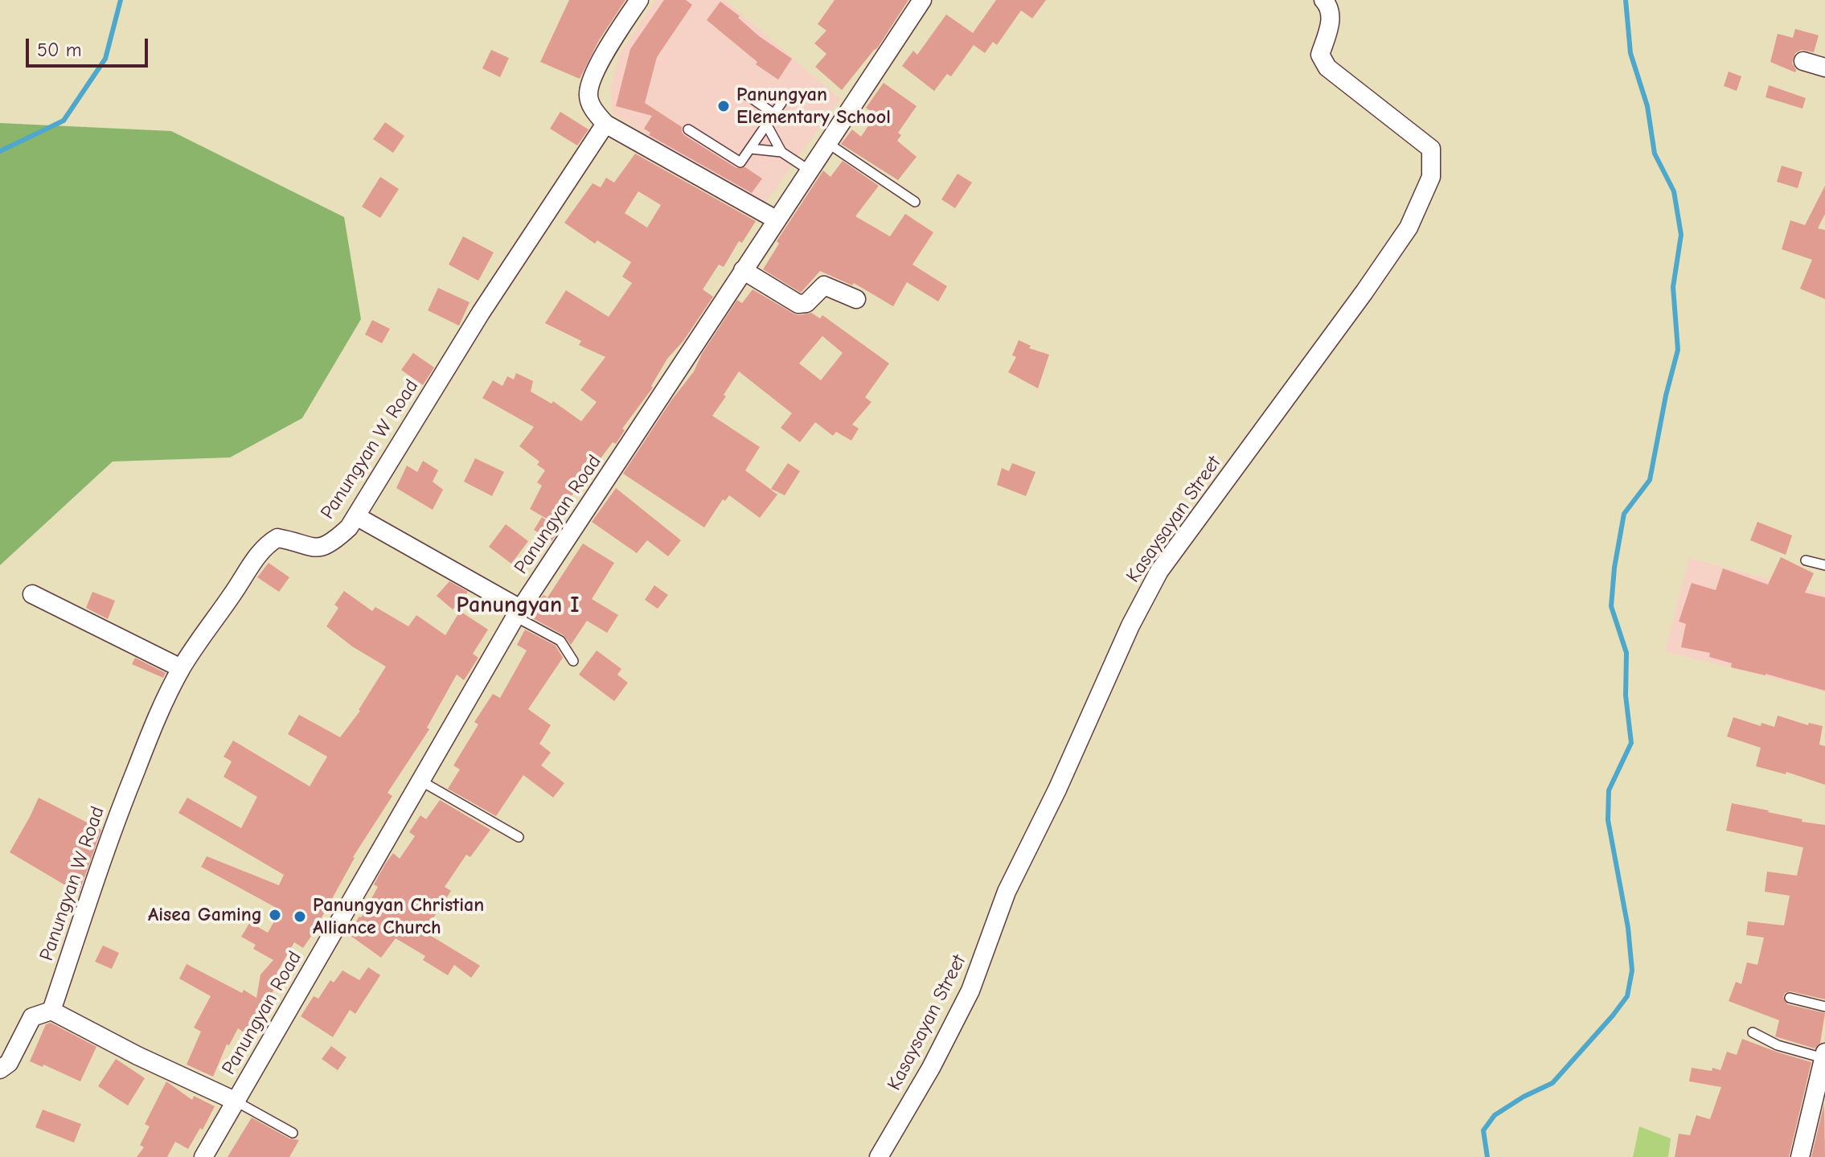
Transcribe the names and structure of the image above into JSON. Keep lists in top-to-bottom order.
{
  "streets": {
    "street": ["Panungyan W Road", "Panungyan Road", "Kasaysayan Street"]
  },
  "districts": ["Panungyan I"],
  "places": ["Panungyan Elementary School", "Aisea Gaming", "Panungyan Christian Alliance Church"],
  "scale_bar": "50 m"
}
